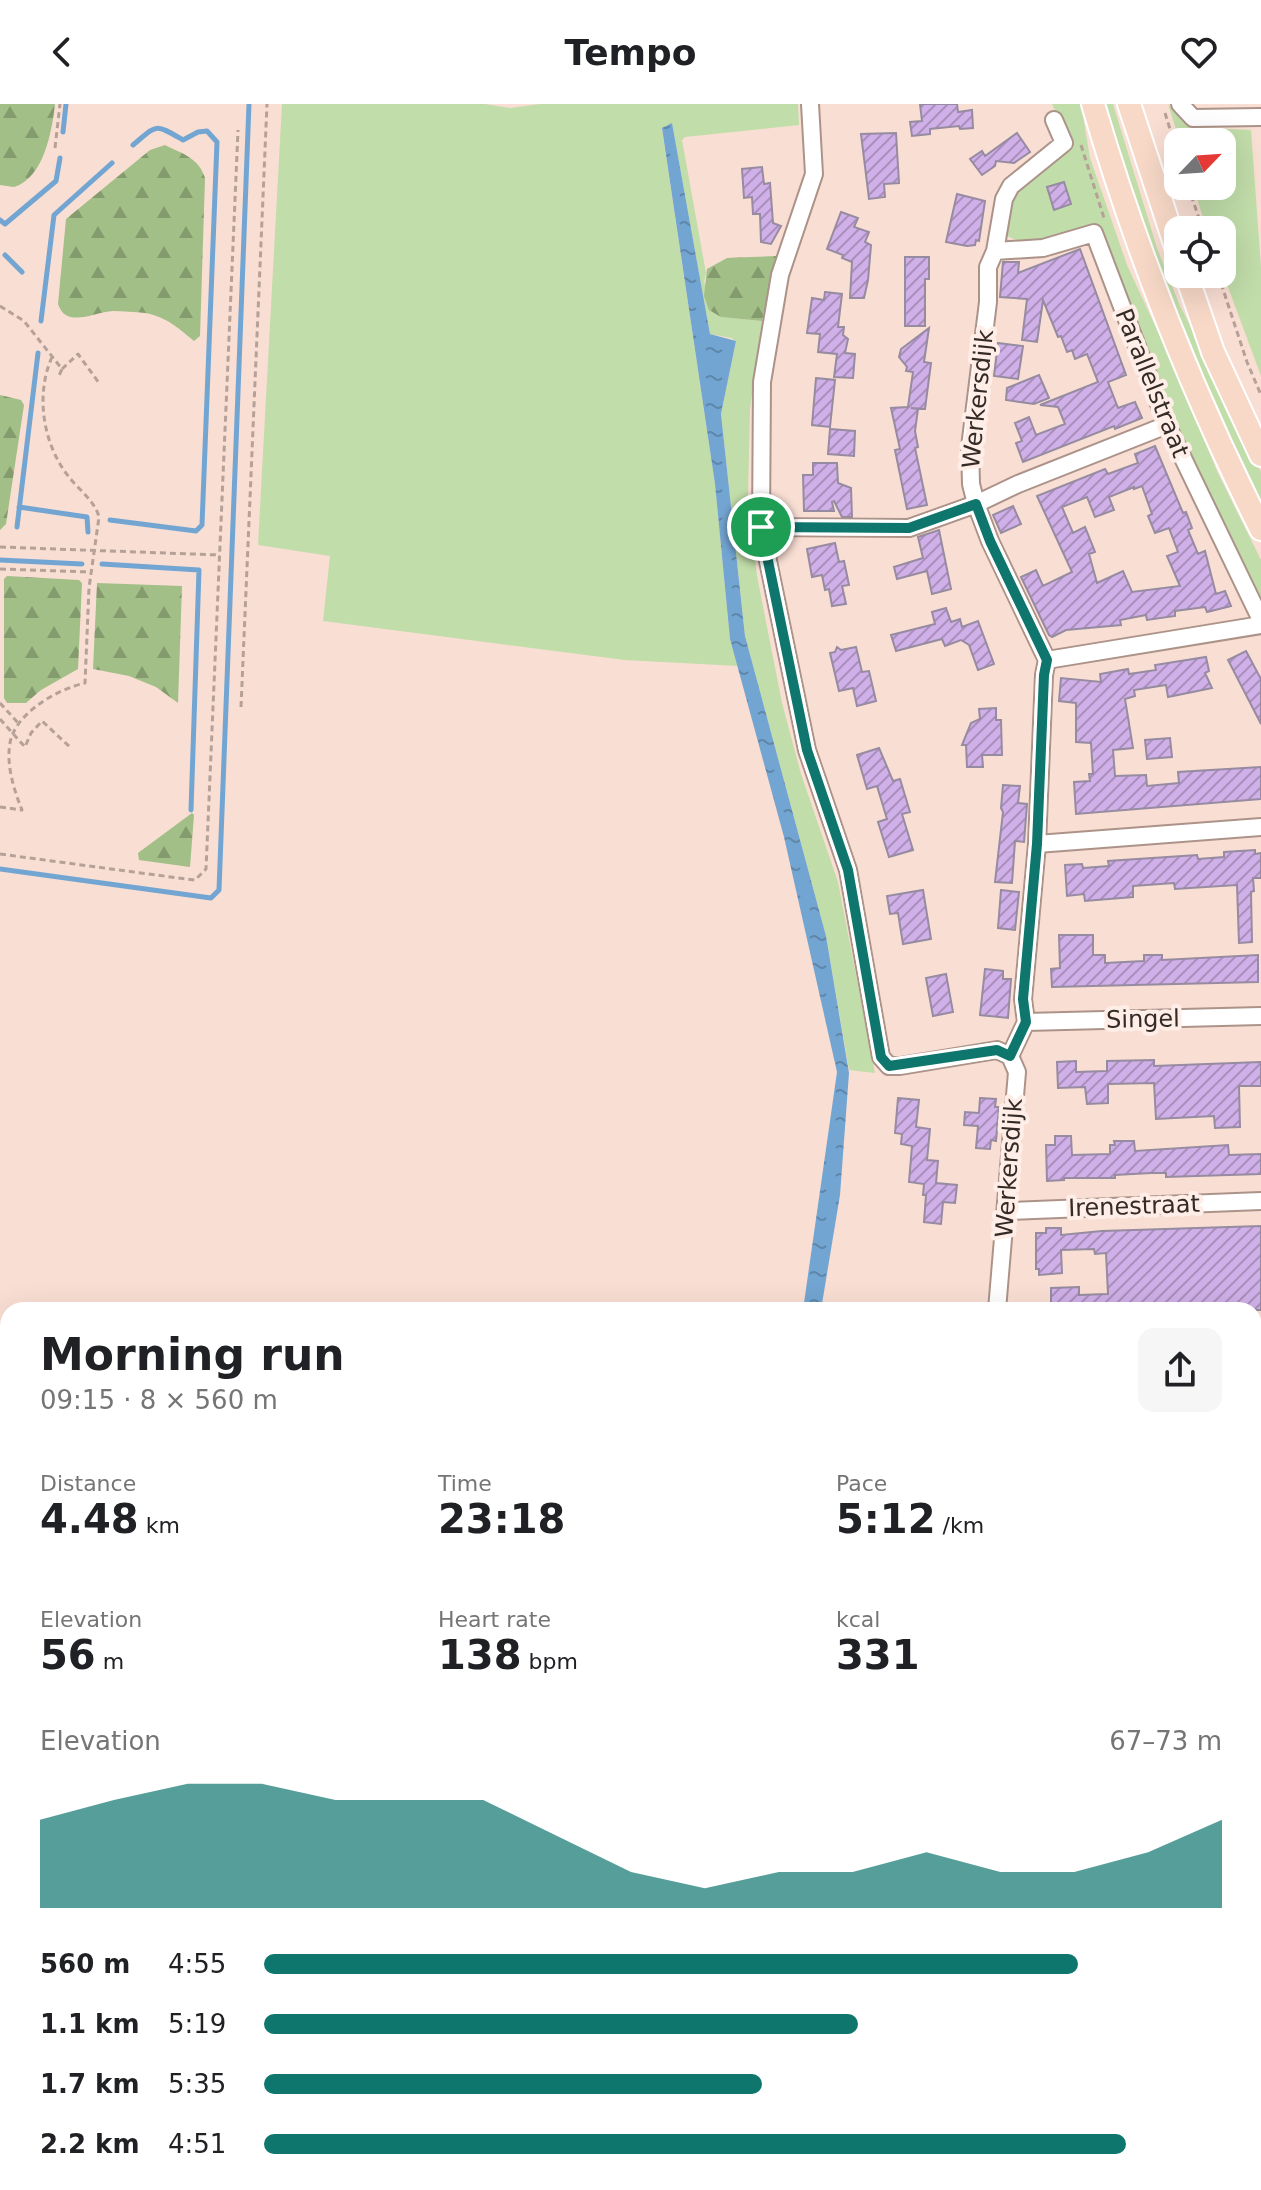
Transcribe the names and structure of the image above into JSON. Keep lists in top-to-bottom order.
{
  "streets": {
    "street": [
      "Parallelstraat",
      "Werkersdijk",
      "Singel",
      "Irenestraat"
    ]
  },
  "crossings": [
    ["Werkersdijk", "Irenestraat"]
  ],
  "north": "top right",
  "page": {
    "header": "Tempo",
    "heading": ["Morning run", "09:15 · 8 × 560 m"],
    "stats": [
      ["Distance", "4.48 km"],
      ["Time", "23:18"],
      ["Pace", "5:12 /km"],
      ["Elevation", "56 m"],
      ["Heart rate", "138 bpm"],
      ["kcal", "331"]
    ],
    "chart": ["Elevation", "67–73 m"],
    "list": [
      {
        "name": "560 m",
        "note": "4:55"
      },
      {
        "name": "1.1 km",
        "note": "5:19"
      },
      {
        "name": "1.7 km",
        "note": "5:35"
      },
      {
        "name": "2.2 km",
        "note": "4:51"
      }
    ]
  }
}
